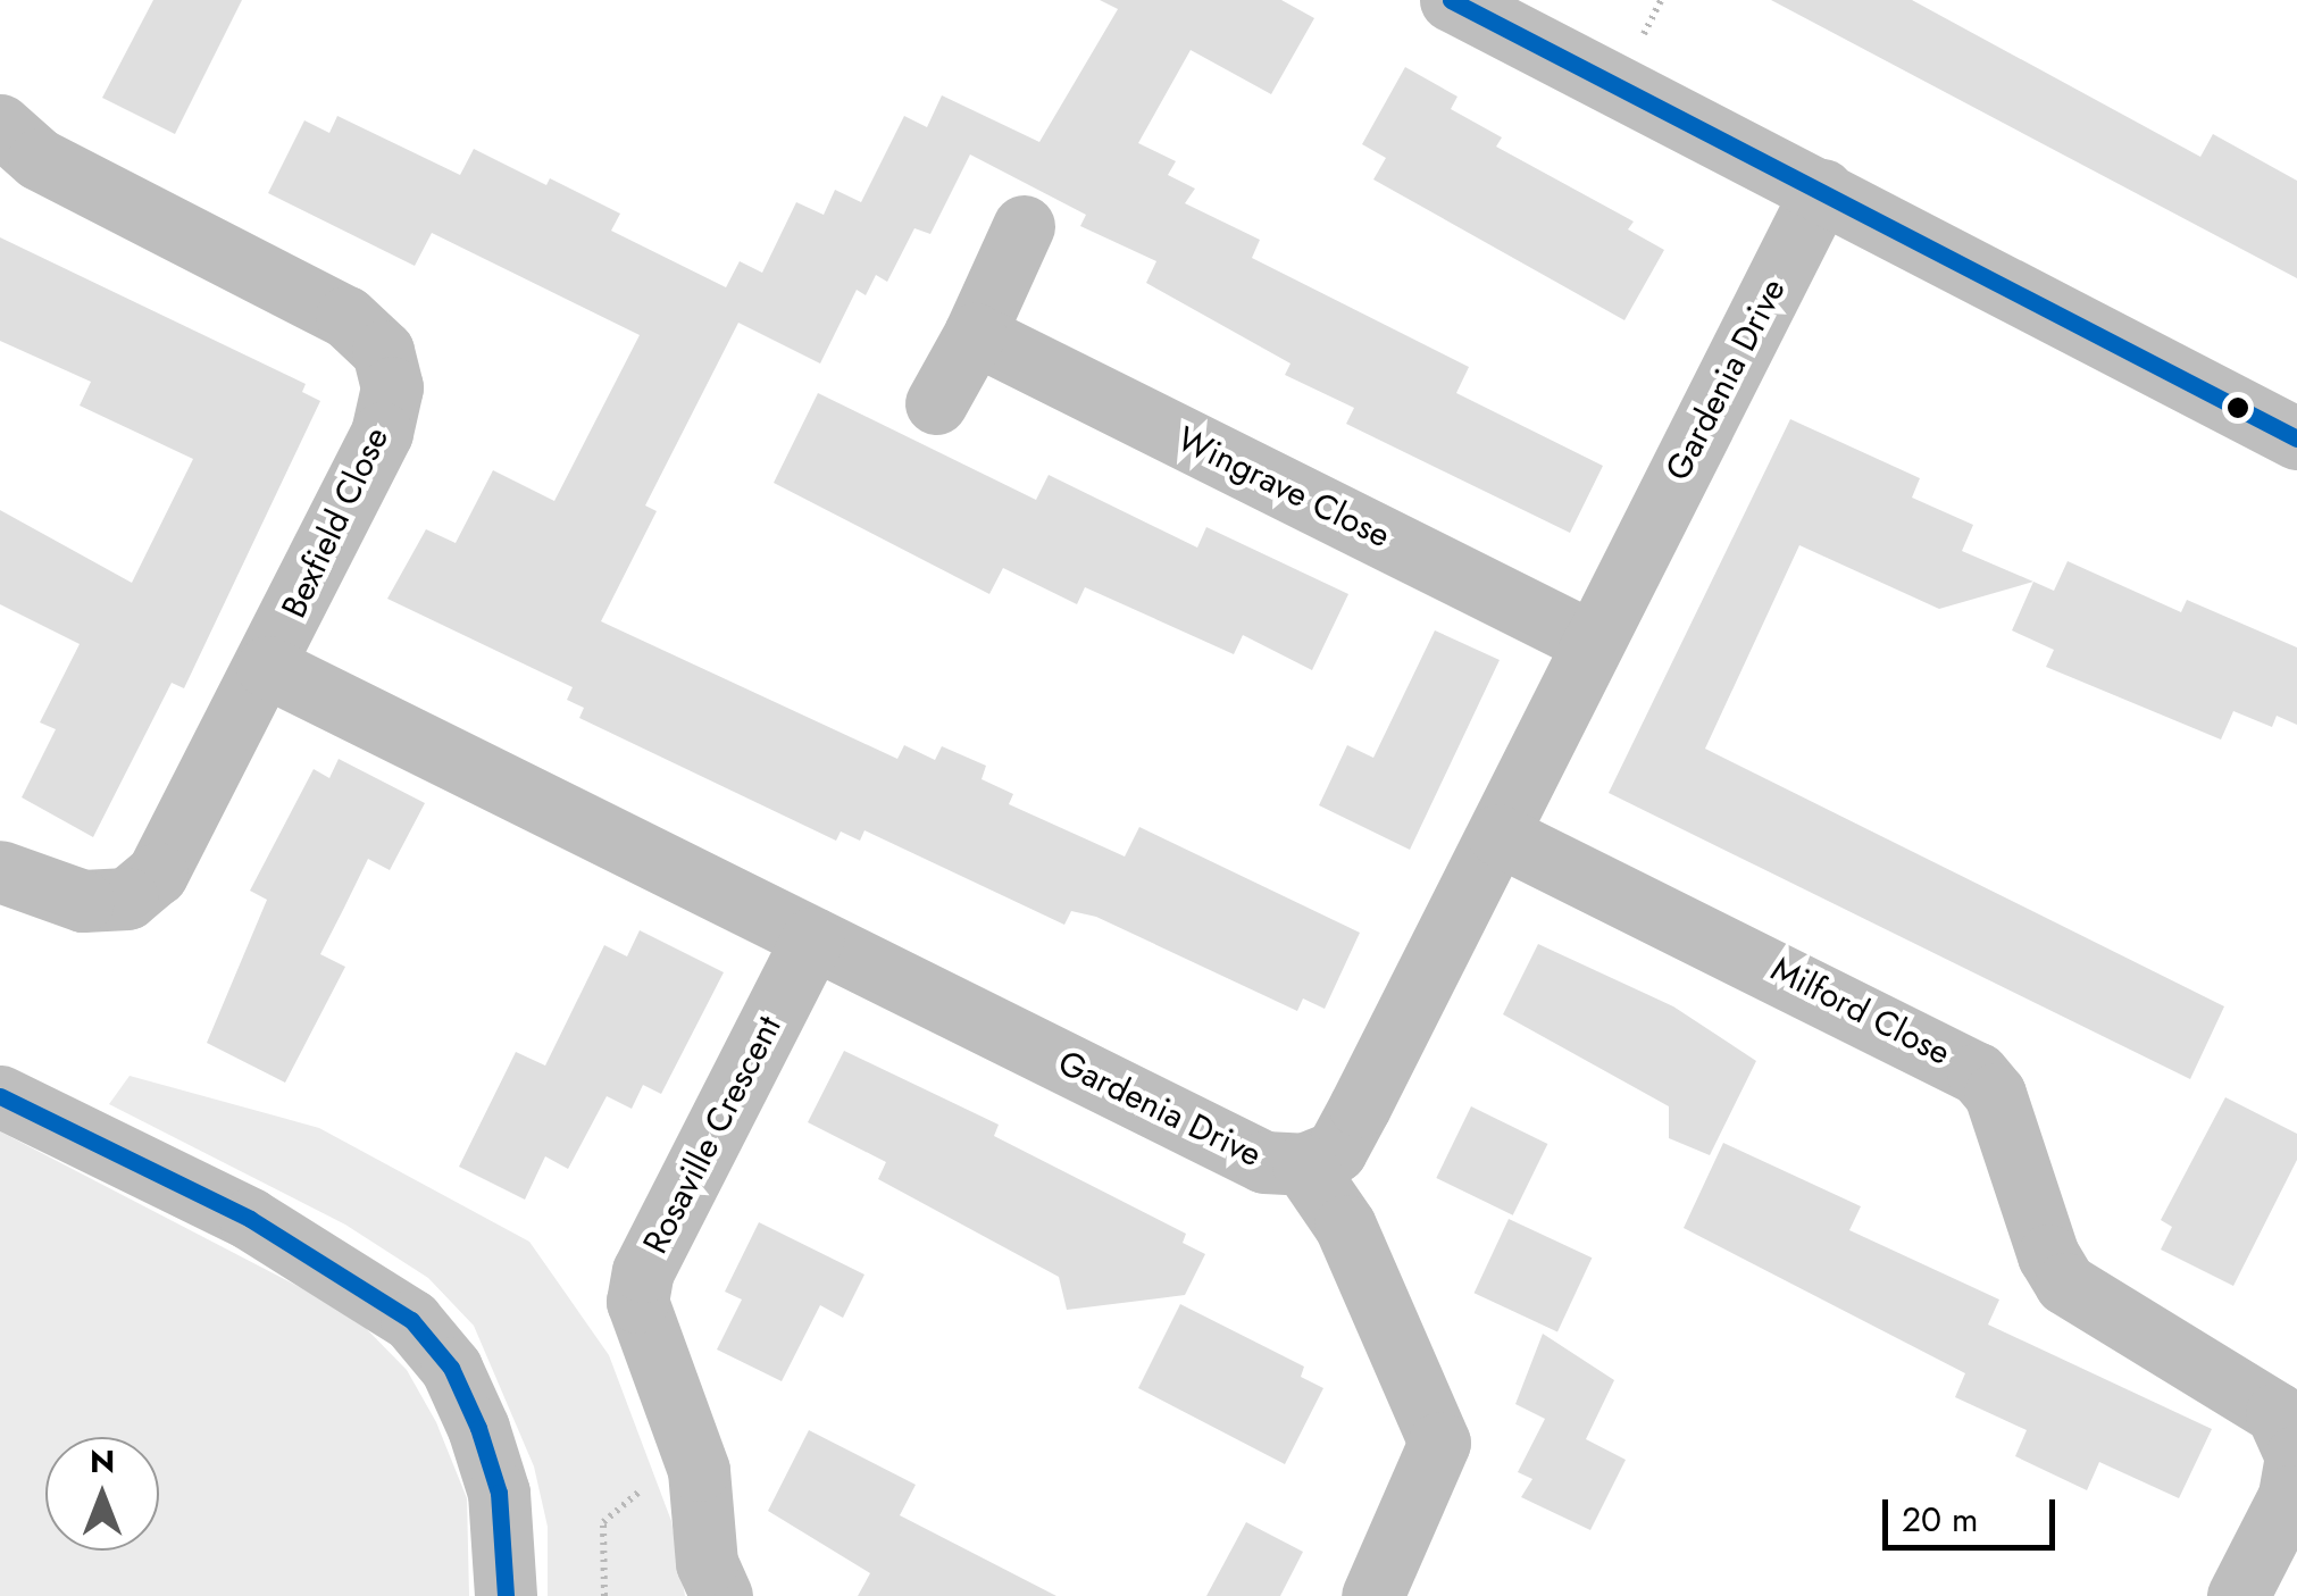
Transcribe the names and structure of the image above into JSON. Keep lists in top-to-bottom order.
{
  "streets": {
    "street": [
      "Gardenia Drive",
      "Wingrave Close",
      "Bexfield Close",
      "Milford Close",
      "Rosaville Crescent"
    ]
  },
  "crossings": [
    ["Gardenia Drive", "Wingrave Close"],
    ["Gardenia Drive", "Bexfield Close"],
    ["Gardenia Drive", "Milford Close"],
    ["Gardenia Drive", "Rosaville Crescent"]
  ],
  "scale_bar": "20 m",
  "north": "top"
}
